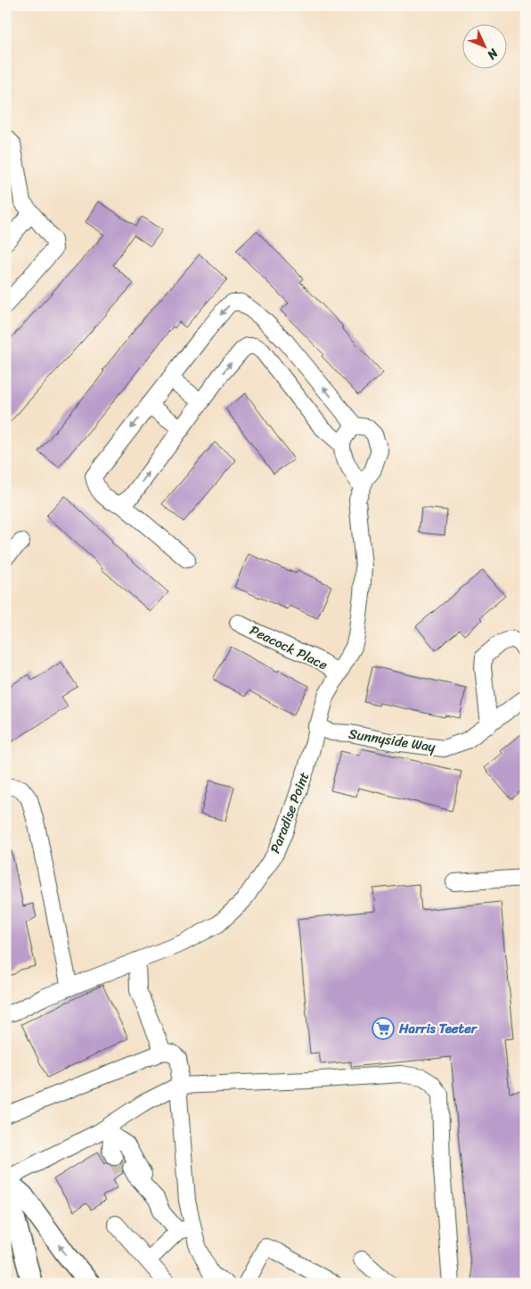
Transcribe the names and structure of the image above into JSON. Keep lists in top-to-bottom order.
{
  "streets": {
    "street": ["Peacock Place", "Sunnyside Way", "Paradise Point"]
  },
  "crossings": [
    ["Peacock Place", "Paradise Point"],
    ["Sunnyside Way", "Paradise Point"]
  ],
  "places": {
    "supermarket": ["Harris Teeter"]
  },
  "north": "bottom right"
}
